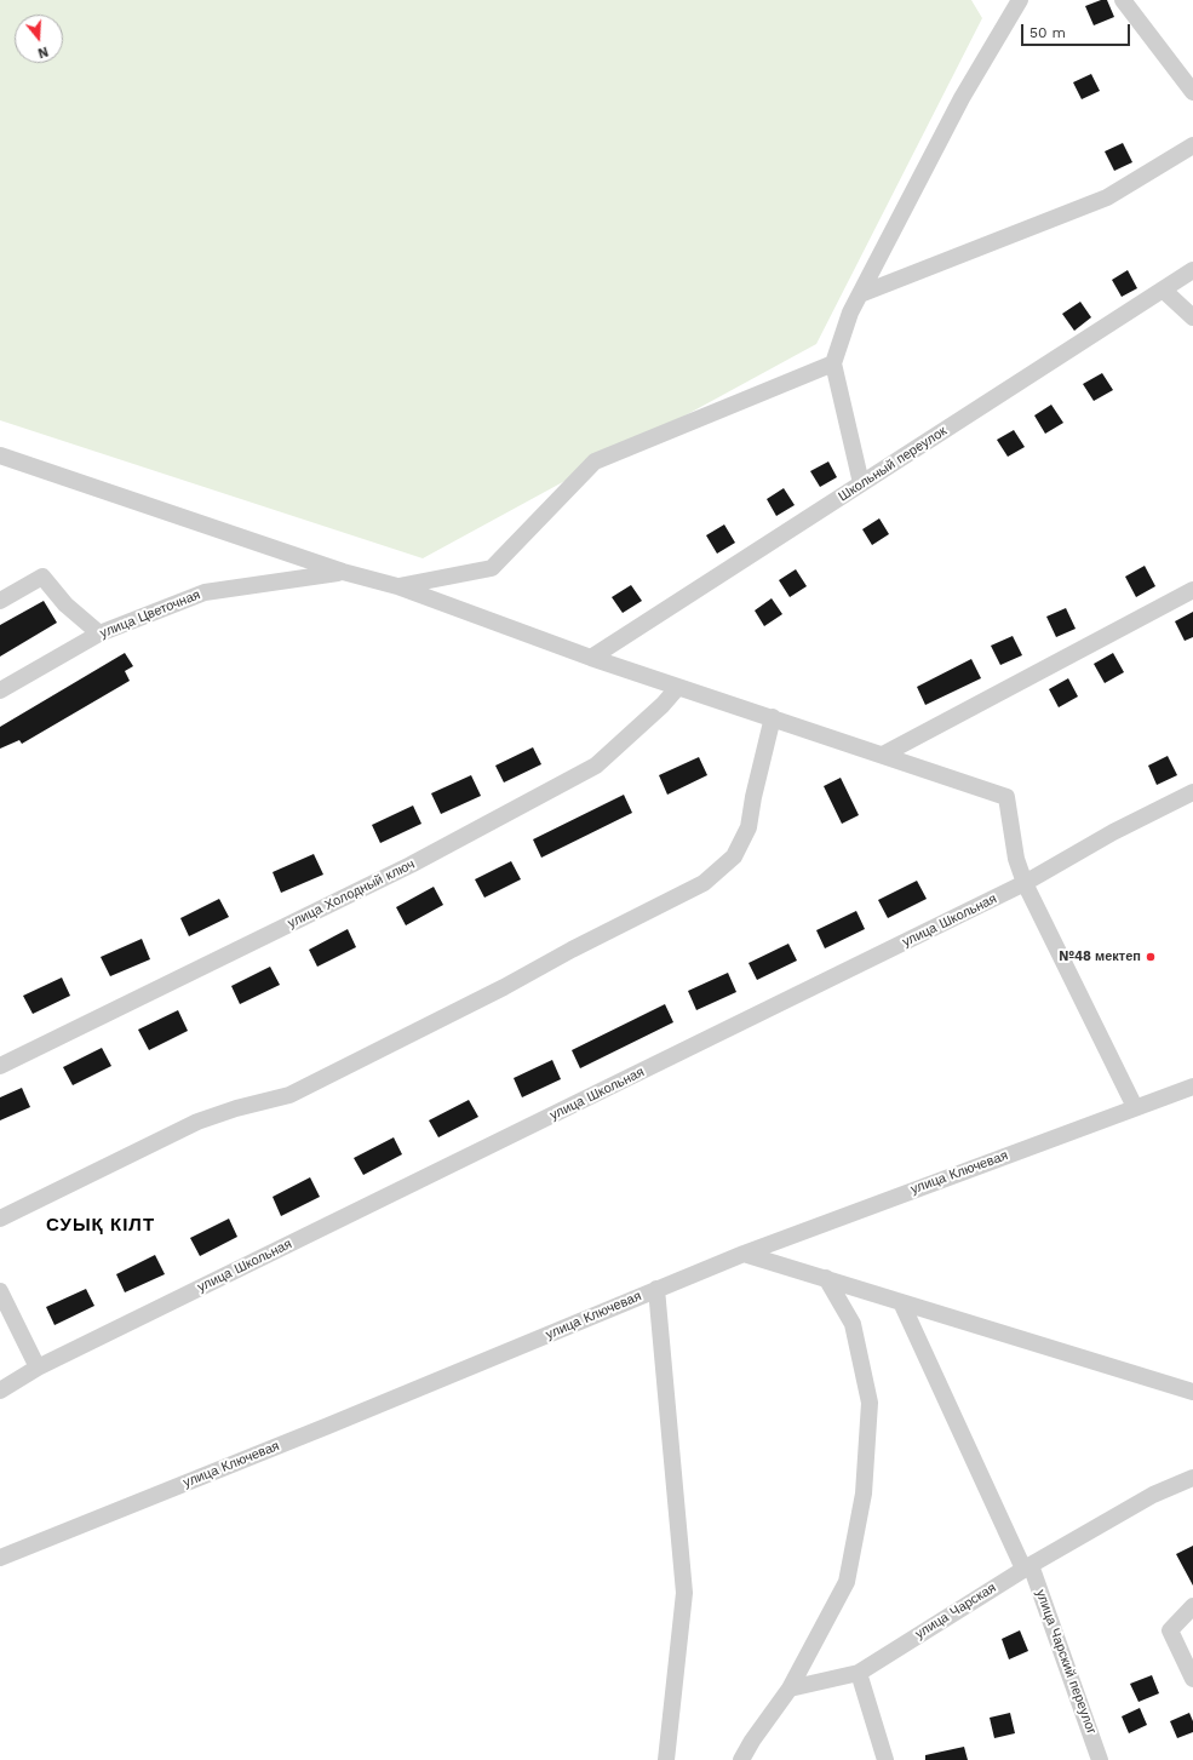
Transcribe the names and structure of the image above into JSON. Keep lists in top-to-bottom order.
{
  "streets": {
    "street": [
      "Школьный переулок",
      "улица Цветочная",
      "улица Холодный ключ",
      "улица Школьная",
      "улица Ключевая",
      "улица Чарская",
      "улица Чарский переулог"
    ]
  },
  "crossings": [
    ["улица Чарская", "улица Чарский переулог"]
  ],
  "districts": ["СУЫҚ КІЛТ"],
  "places": ["№48 мектеп"],
  "scale_bar": "50 m",
  "north": "bottom"
}
